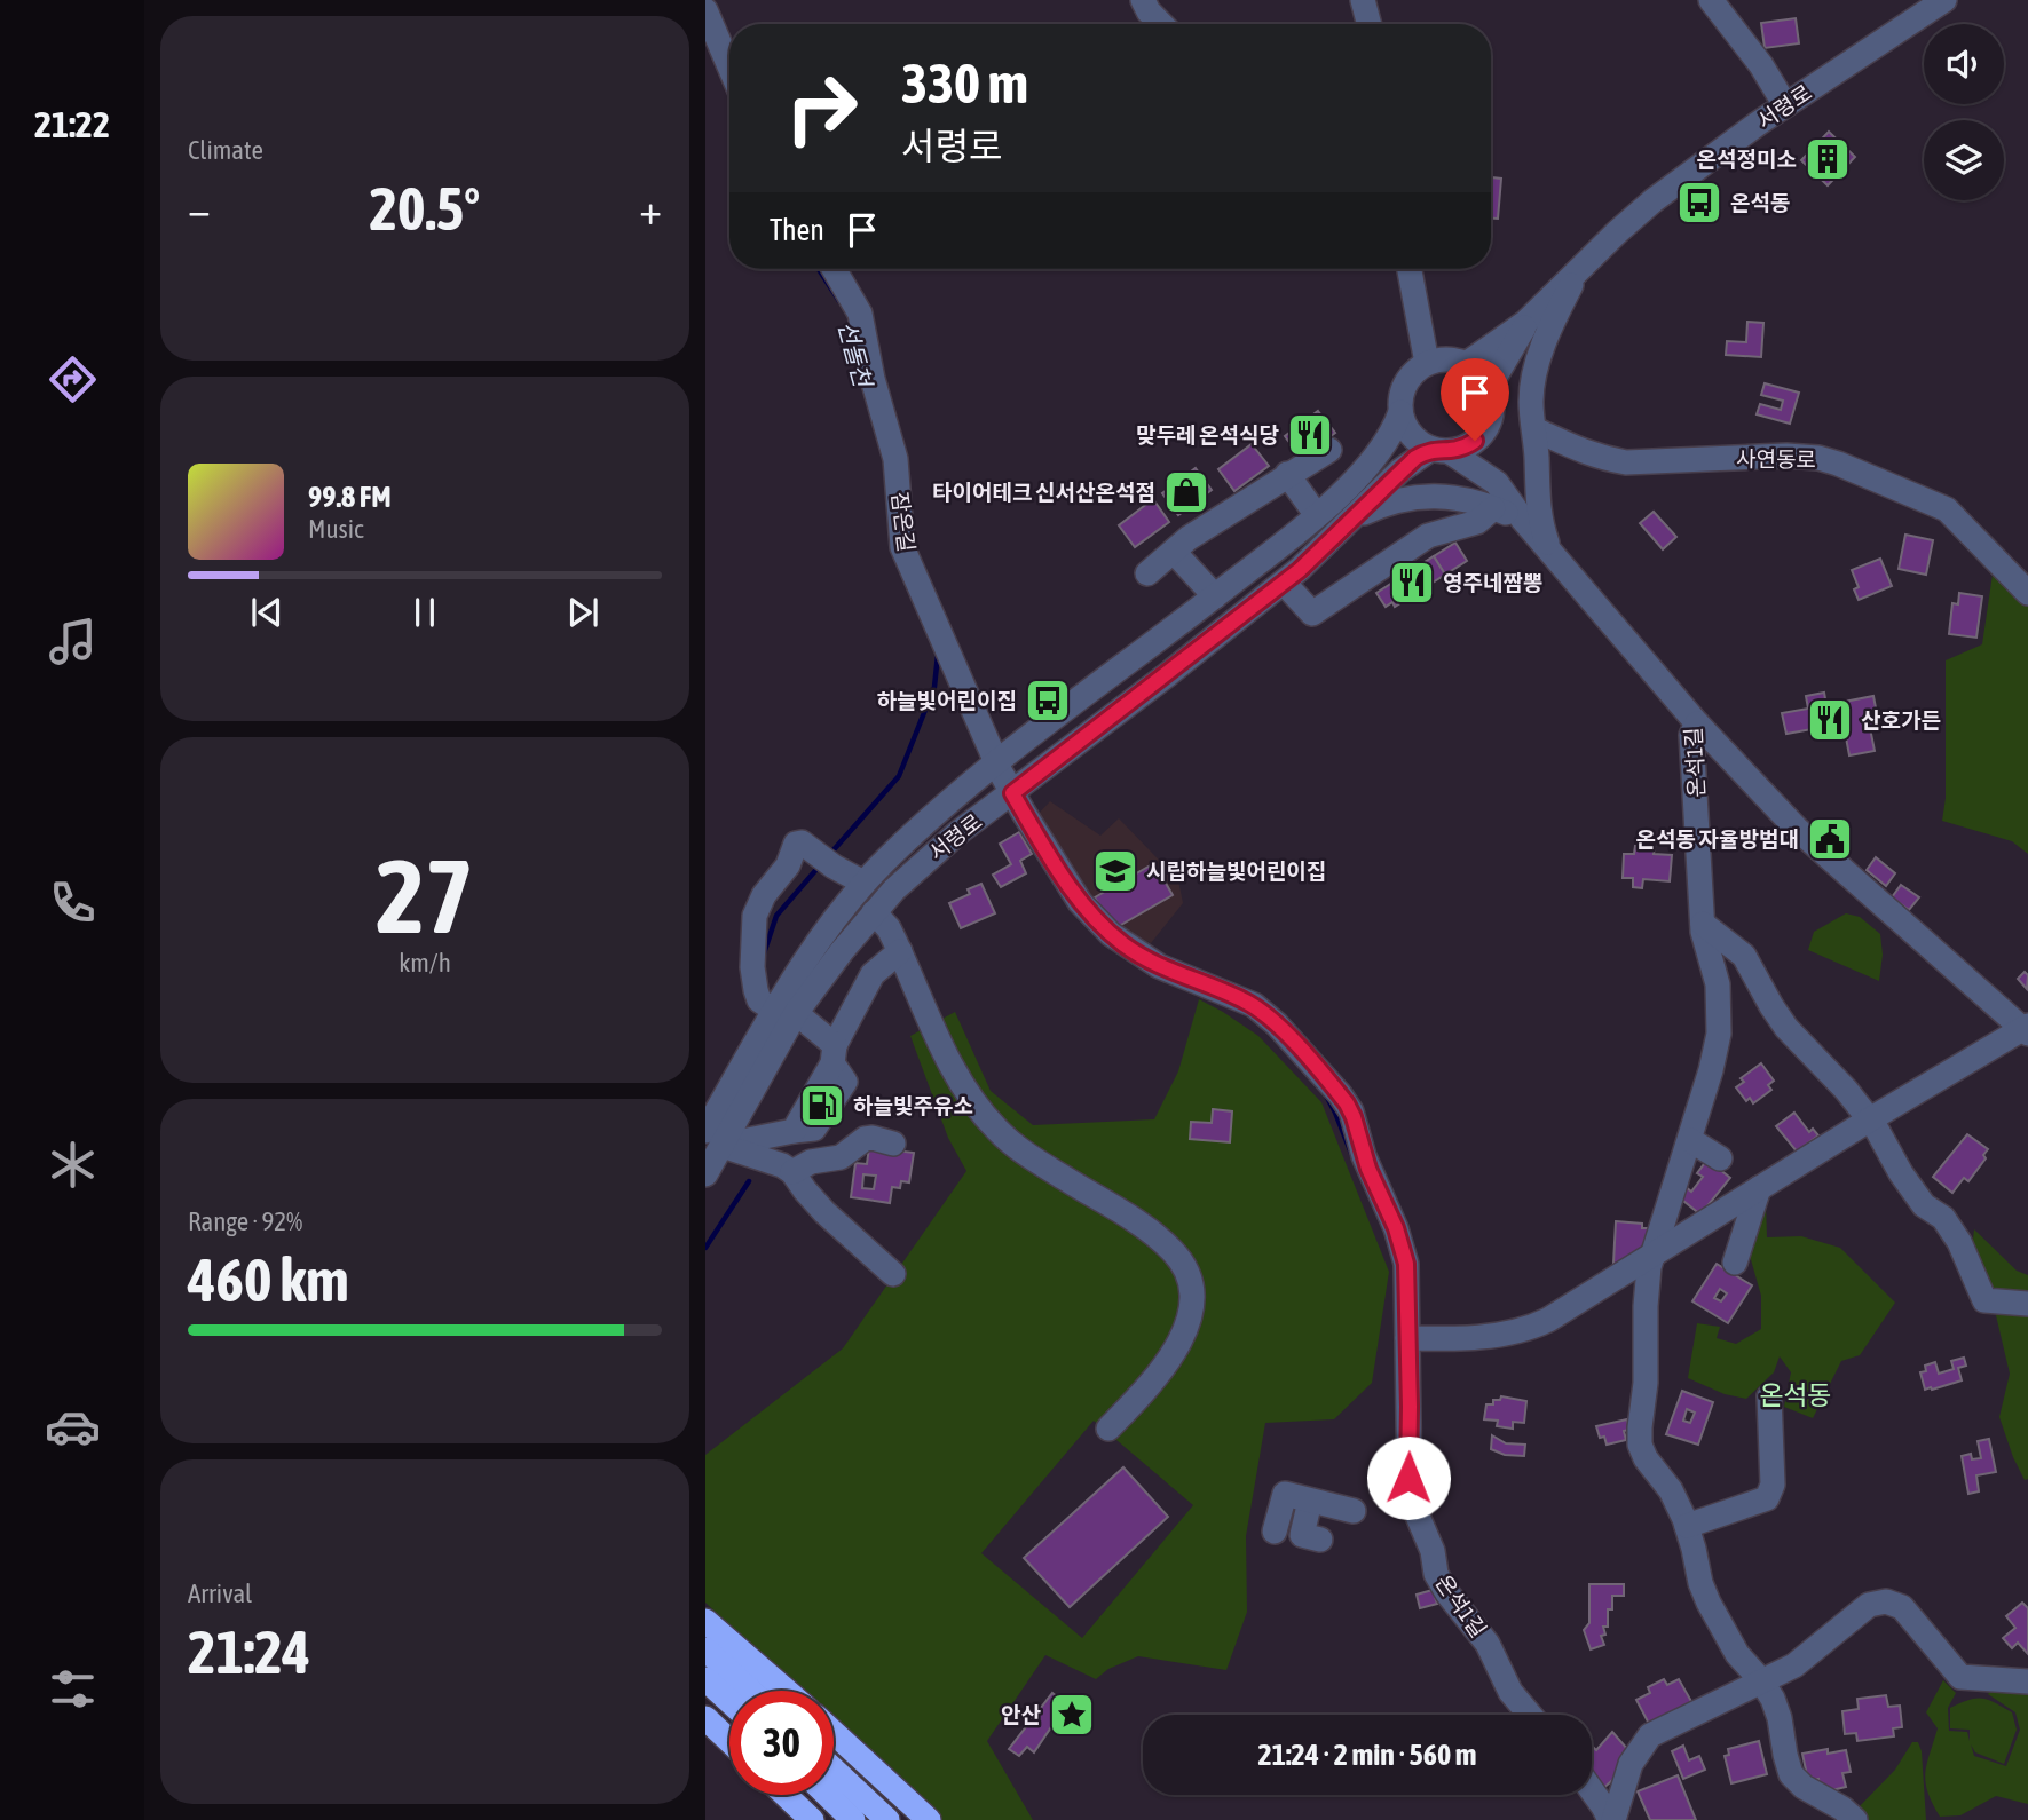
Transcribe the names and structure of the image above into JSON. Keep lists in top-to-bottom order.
{
  "streets": {
    "street": [
      "서령로",
      "사연동로",
      "잠온길",
      "온석1길"
    ]
  },
  "crossings": [
    ["서령로", "잠온길"],
    ["서령로", "온석1길"],
    ["잠온길", "온석1길"]
  ],
  "districts": ["온석동"],
  "water": ["선돌천"],
  "places": {
    "building": ["온석정미소"],
    "bus stop": ["온석동", "하늘빛어린이집"],
    "restaurant": ["맞두레 온석식당", "영주네짬뽕", "산호가든"],
    "shop": ["타이어테크 신서산온석점"],
    "public building": ["온석동 자율방범대"],
    "school or university": ["시립하늘빛어린이집"],
    "fuel station": ["하늘빛주유소"],
    "place": ["안산"]
  },
  "page": {
    "tabs": "21:22",
    "tile": [
      "Climate",
      ["27", "km/h"],
      ["Range · 92%", "460 km"],
      ["Arrival", "21:24"]
    ],
    "turn": ["330 m", "서령로"],
    "heat": ["−", "20.5°", "+"],
    "then": "Then",
    "song": ["99.8 FM", "Music"],
    "limit": "30",
    "trip": "21:24 · 2 min · 560 m"
  }
}
